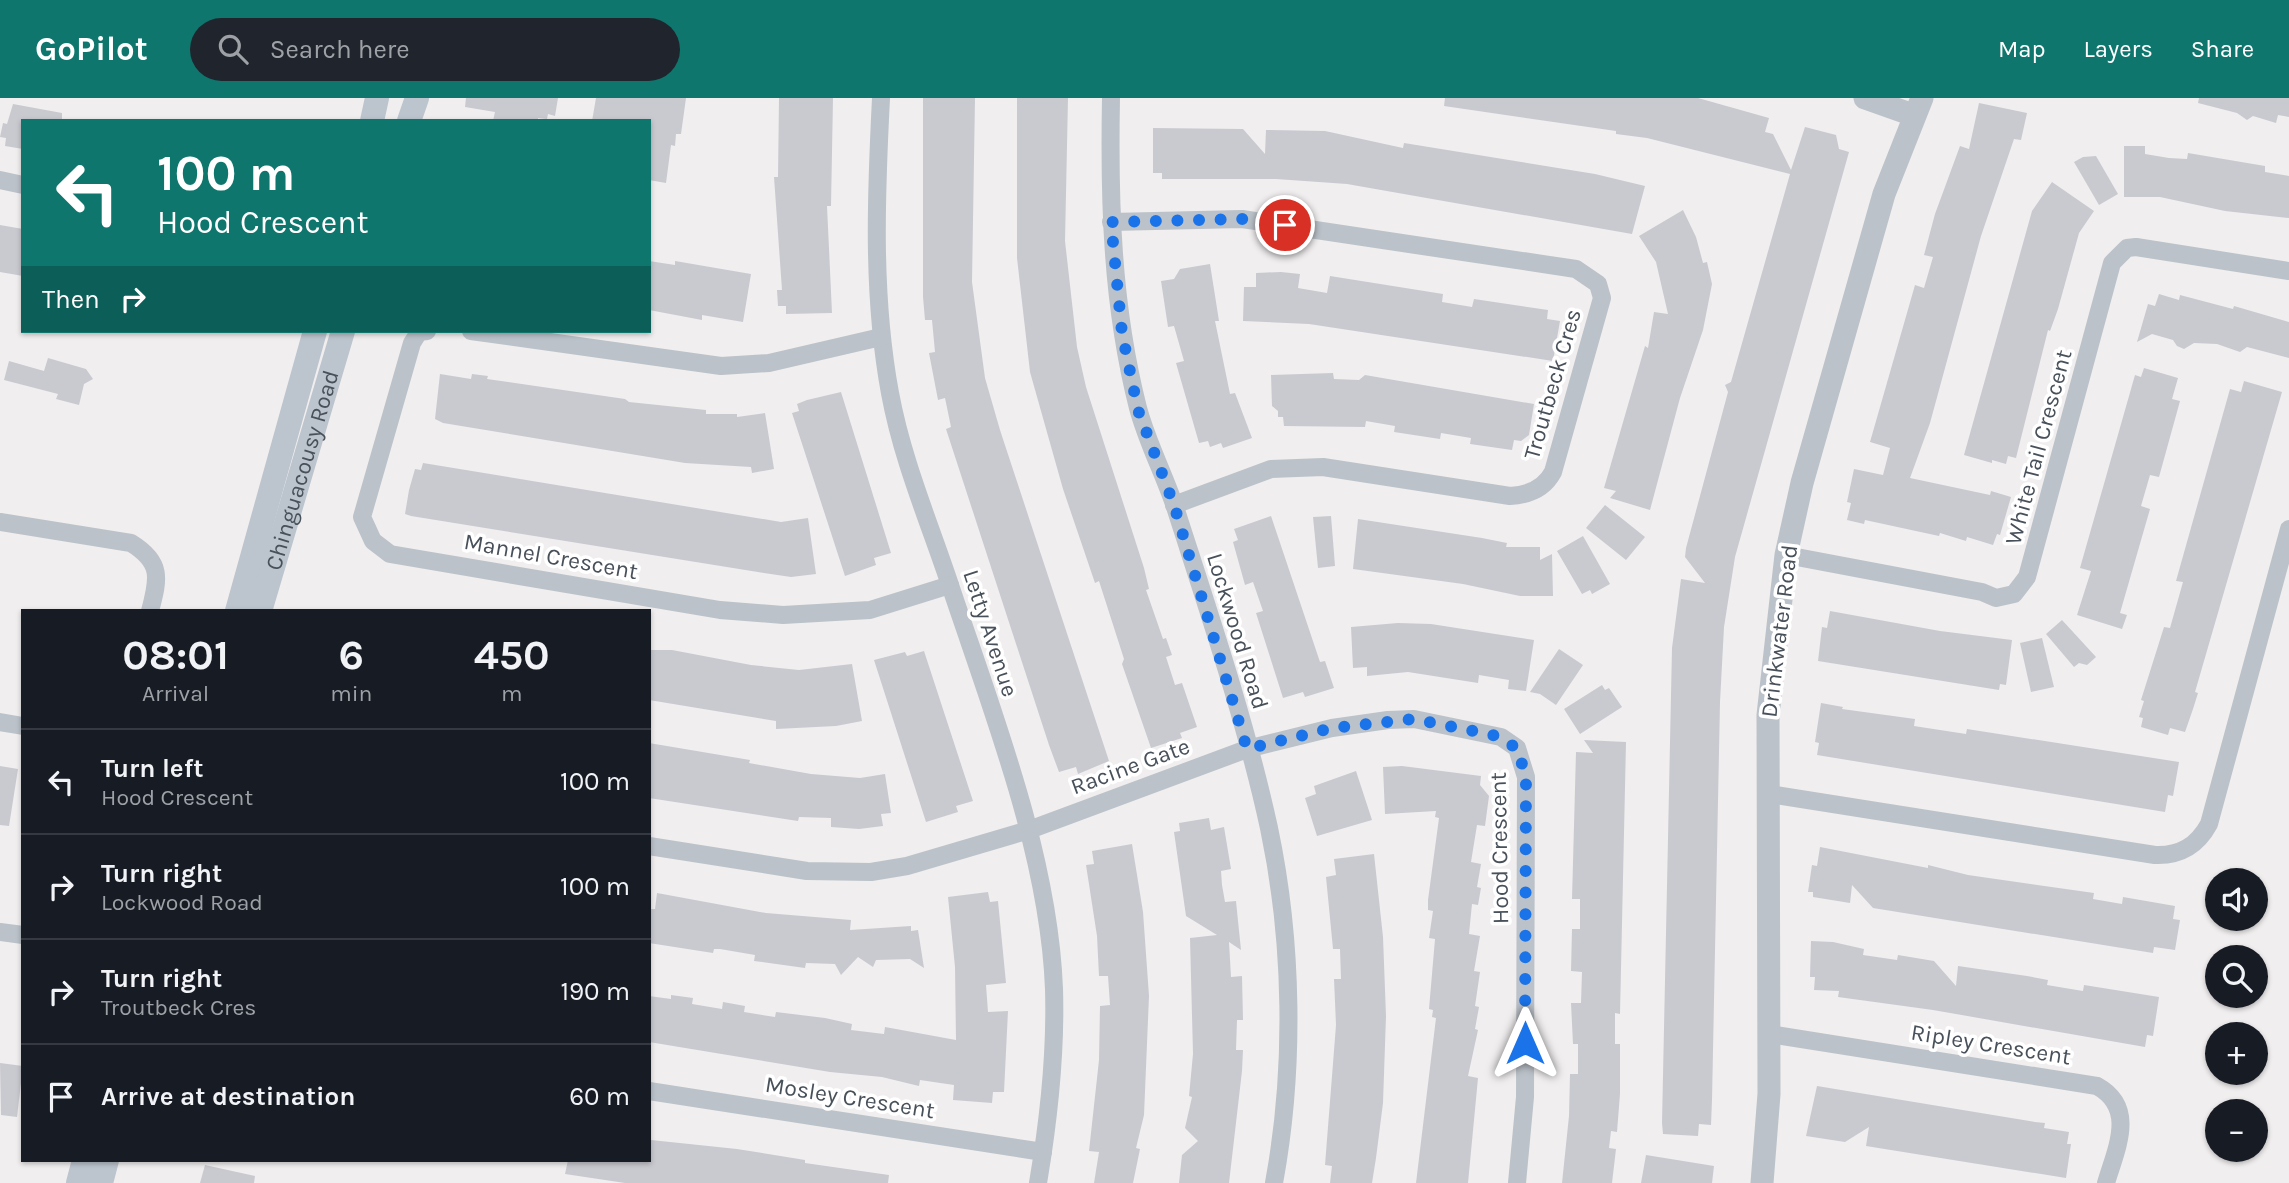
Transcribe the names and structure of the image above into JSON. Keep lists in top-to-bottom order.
{
  "streets": {
    "main road": ["Chinguacousy Road"],
    "street": [
      "Troutbeck Cres",
      "White Tail Crescent",
      "Mannel Crescent",
      "Lockwood Road",
      "Drinkwater Road",
      "Letty Avenue",
      "Racine Gate",
      "Hood Crescent",
      "Ripley Crescent",
      "Mosley Crescent"
    ]
  },
  "crossings": [
    ["Troutbeck Cres", "Lockwood Road"],
    ["White Tail Crescent", "Drinkwater Road"],
    ["Mannel Crescent", "Letty Avenue"],
    ["Lockwood Road", "Racine Gate"],
    ["Lockwood Road", "Hood Crescent"],
    ["Drinkwater Road", "Ripley Crescent"],
    ["Letty Avenue", "Racine Gate"],
    ["Letty Avenue", "Mosley Crescent"],
    ["Racine Gate", "Hood Crescent"]
  ],
  "page": {
    "header": "GoPilot",
    "search": "Search here",
    "nav": ["Map", "Layers", "Share"],
    "turn": ["100 m", "Hood Crescent"],
    "then": "Then",
    "eta": [
      "08:01",
      "Arrival",
      "6",
      "min",
      "450",
      "m"
    ],
    "list": [
      {
        "name": "Turn left",
        "note": "Hood Crescent",
        "value": "100 m"
      },
      {
        "name": "Turn right",
        "note": "Lockwood Road",
        "value": "100 m"
      },
      {
        "name": "Turn right",
        "note": "Troutbeck Cres",
        "value": "190 m"
      },
      {
        "name": "Arrive at destination",
        "value": "60 m"
      }
    ],
    "map_buttons": ["+", "−"]
  }
}
